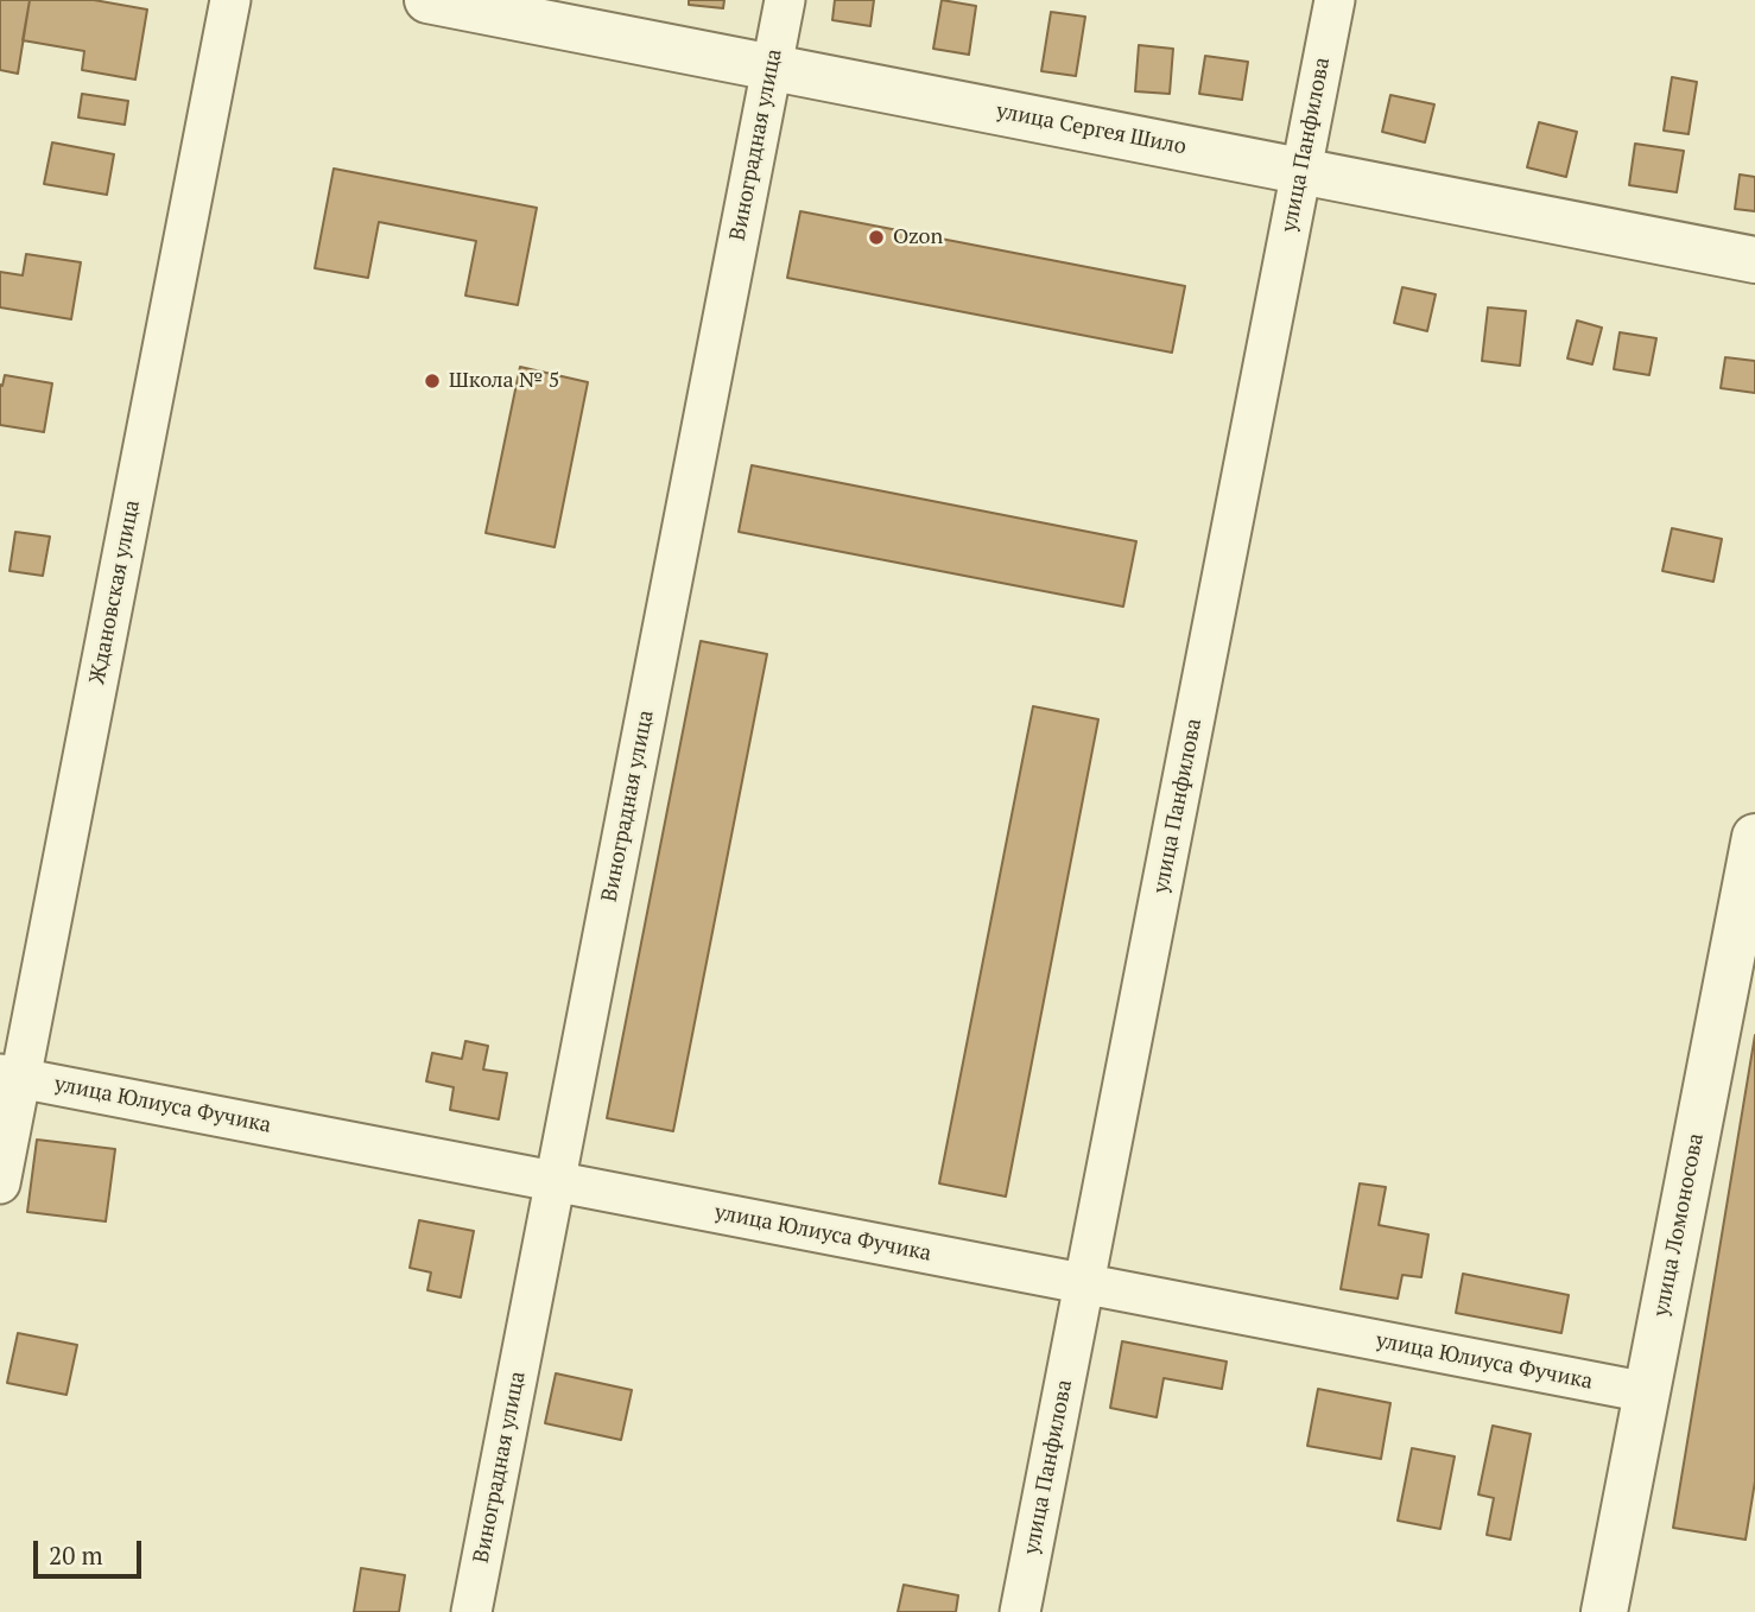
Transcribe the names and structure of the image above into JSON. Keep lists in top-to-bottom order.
{
  "streets": {
    "street": [
      "улица Сергея Шило",
      "Виноградная улица",
      "улица Панфилова",
      "Ждановская улица",
      "улица Юлиуса Фучика",
      "улица Ломоносова"
    ]
  },
  "crossings": [
    ["улица Сергея Шило", "Виноградная улица"],
    ["улица Сергея Шило", "улица Панфилова"],
    ["Виноградная улица", "улица Юлиуса Фучика"],
    ["улица Панфилова", "улица Юлиуса Фучика"],
    ["Ждановская улица", "улица Юлиуса Фучика"],
    ["улица Юлиуса Фучика", "улица Ломоносова"]
  ],
  "places": ["Ozon", "Школа № 5"],
  "scale_bar": "20 m"
}
